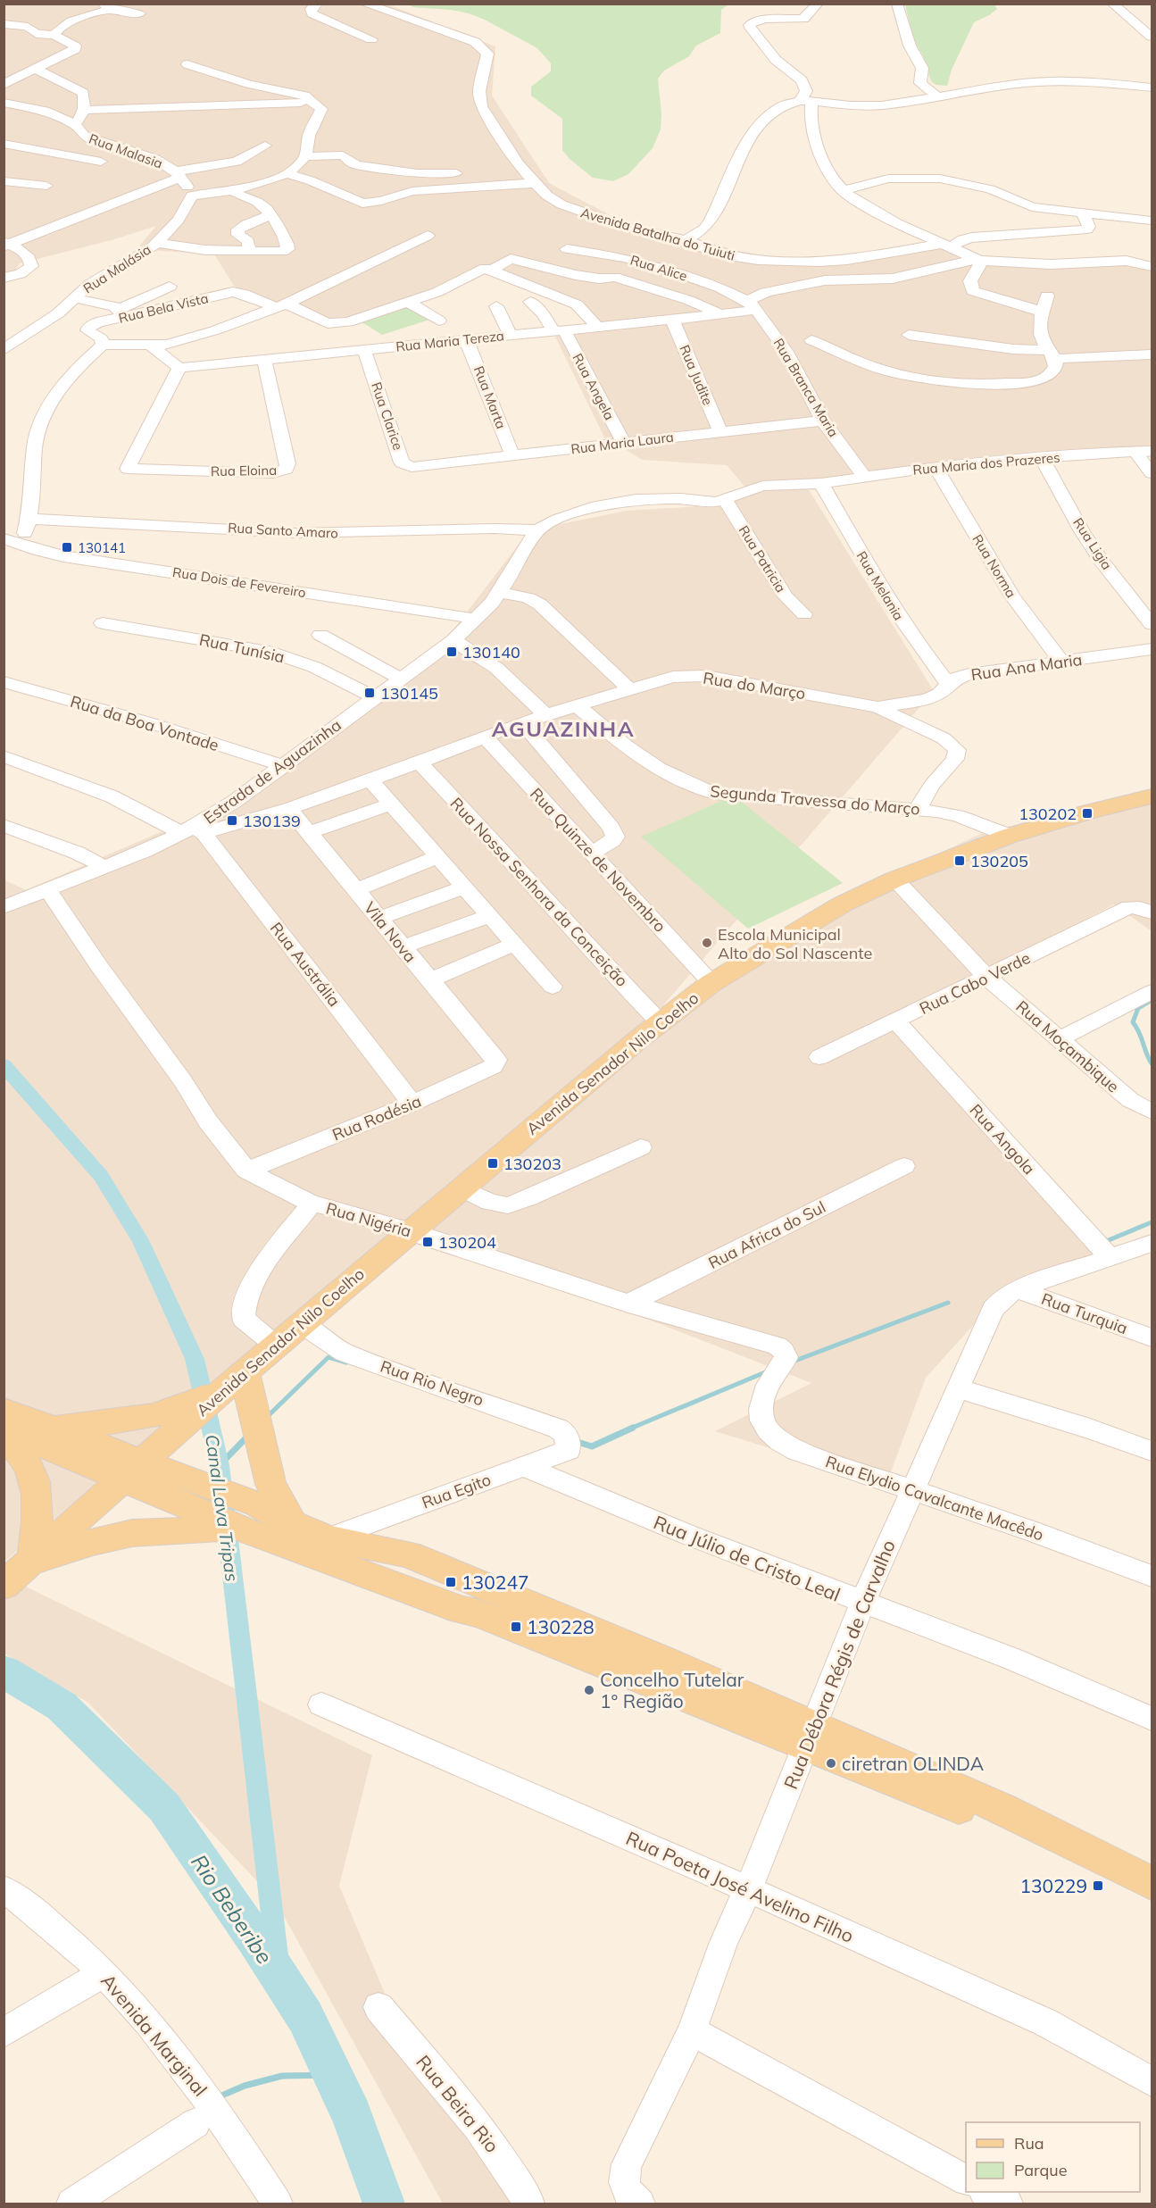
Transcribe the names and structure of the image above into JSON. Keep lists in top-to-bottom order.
{
  "streets": {
    "main road": ["Avenida Senador Nilo Coelho"],
    "street": [
      "Rua Malasia",
      "Avenida Batalha do Tuiuti",
      "Rua Alice",
      "Rua Malásia",
      "Rua Bela Vista",
      "Rua Maria Tereza",
      "Rua Judite",
      "Rua Angela",
      "Rua Branca Maria",
      "Rua Marta",
      "Rua Clarice",
      "Rua Maria Laura",
      "Rua Maria dos Prazeres",
      "Rua Eloina",
      "Rua Santo Amaro",
      "Rua Ligia",
      "Rua Patricia",
      "Rua Norma",
      "Rua Dois de Fevereiro",
      "Rua Melania",
      "Rua Tunísia",
      "Rua Ana Maria",
      "Rua do Março",
      "Rua da Boa Vontade",
      "Estrada de Aguazinha",
      "Segunda Travessa do Março",
      "Rua Quinze de Novembro",
      "Rua Nossa Senhora da Conceição",
      "Vila Nova",
      "Rua Austrália",
      "Rua Cabo Verde",
      "Rua Moçambique",
      "Rua Rodésia",
      "Rua Angola",
      "Rua Nigéria",
      "Rua Africa do Sul",
      "Rua Turquia",
      "Rua Rio Negro",
      "Rua Egito",
      "Rua Elydio Cavalcante Macêdo",
      "Rua Júlio de Cristo Leal",
      "Rua Débora Régis de Carvalho",
      "Rua Poeta José Avelino Filho",
      "Avenida Marginal",
      "Rua Beira Rio"
    ]
  },
  "crossings": [
    ["Rua Malasia", "Rua Malásia"],
    ["Rua Alice", "Rua Maria Tereza"],
    ["Rua Alice", "Rua Branca Maria"],
    ["Rua Maria Tereza", "Rua Judite"],
    ["Rua Maria Tereza", "Rua Angela"],
    ["Rua Maria Tereza", "Rua Branca Maria"],
    ["Rua Maria Tereza", "Rua Marta"],
    ["Rua Maria Tereza", "Rua Clarice"],
    ["Rua Maria Tereza", "Rua Eloina"],
    ["Rua Judite", "Rua Maria Laura"],
    ["Rua Angela", "Rua Maria Laura"],
    ["Rua Branca Maria", "Rua Maria Laura"],
    ["Rua Branca Maria", "Rua Maria dos Prazeres"],
    ["Rua Marta", "Rua Maria Laura"],
    ["Rua Clarice", "Rua Maria Laura"],
    ["Rua Maria dos Prazeres", "Rua Ligia"],
    ["Rua Maria dos Prazeres", "Rua Norma"],
    ["Rua Maria dos Prazeres", "Rua Melania"],
    ["Rua Maria dos Prazeres", "Estrada de Aguazinha"],
    ["Rua Santo Amaro", "Estrada de Aguazinha"],
    ["Rua Patricia", "Estrada de Aguazinha"],
    ["Rua Norma", "Rua Ana Maria"],
    ["Rua Dois de Fevereiro", "Estrada de Aguazinha"],
    ["Rua Melania", "Rua Ana Maria"],
    ["Rua Melania", "Estrada de Aguazinha"],
    ["Rua Tunísia", "Estrada de Aguazinha"],
    ["Rua Ana Maria", "Rua do Março"],
    ["Rua do Março", "Estrada de Aguazinha"],
    ["Rua do Março", "Segunda Travessa do Março"],
    ["Rua do Março", "Rua Quinze de Novembro"],
    ["Rua do Março", "Rua Nossa Senhora da Conceição"],
    ["Rua do Março", "Vila Nova"],
    ["Rua do Março", "Rua Austrália"],
    ["Rua da Boa Vontade", "Estrada de Aguazinha"],
    ["Estrada de Aguazinha", "Rua Austrália"],
    ["Estrada de Aguazinha", "Rua Nigéria"],
    ["Segunda Travessa do Março", "Avenida Senador Nilo Coelho"],
    ["Rua Quinze de Novembro", "Avenida Senador Nilo Coelho"],
    ["Rua Nossa Senhora da Conceição", "Avenida Senador Nilo Coelho"],
    ["Vila Nova", "Rua Rodésia"],
    ["Rua Austrália", "Rua Rodésia"],
    ["Rua Cabo Verde", "Rua Moçambique"],
    ["Rua Cabo Verde", "Rua Angola"],
    ["Rua Moçambique", "Avenida Senador Nilo Coelho"],
    ["Avenida Senador Nilo Coelho", "Rua Nigéria"],
    ["Avenida Senador Nilo Coelho", "Rua Rio Negro"],
    ["Rua Rodésia", "Rua Nigéria"],
    ["Rua Angola", "Rua Débora Régis de Carvalho"],
    ["Rua Nigéria", "Rua Africa do Sul"],
    ["Rua Nigéria", "Rua Elydio Cavalcante Macêdo"],
    ["Rua Turquia", "Rua Débora Régis de Carvalho"],
    ["Rua Rio Negro", "Rua Egito"],
    ["Rua Egito", "Rua Júlio de Cristo Leal"],
    ["Rua Elydio Cavalcante Macêdo", "Rua Débora Régis de Carvalho"],
    ["Rua Júlio de Cristo Leal", "Rua Débora Régis de Carvalho"],
    ["Rua Débora Régis de Carvalho", "Rua Poeta José Avelino Filho"]
  ],
  "districts": ["AGUAZINHA"],
  "water": ["Canal Lava Tripas", "Rio Beberibe"],
  "places": {
    "transit": [
      "130141",
      "130140",
      "130145",
      "130202",
      "130139",
      "130205",
      "130203",
      "130204",
      "130247",
      "130228",
      "130229"
    ],
    "other": ["Escola Municipal Alto do Sol Nascente", "Concelho Tutelar 1° Região", "ciretran OLINDA"]
  },
  "legend": ["Rua", "Parque"]
}
